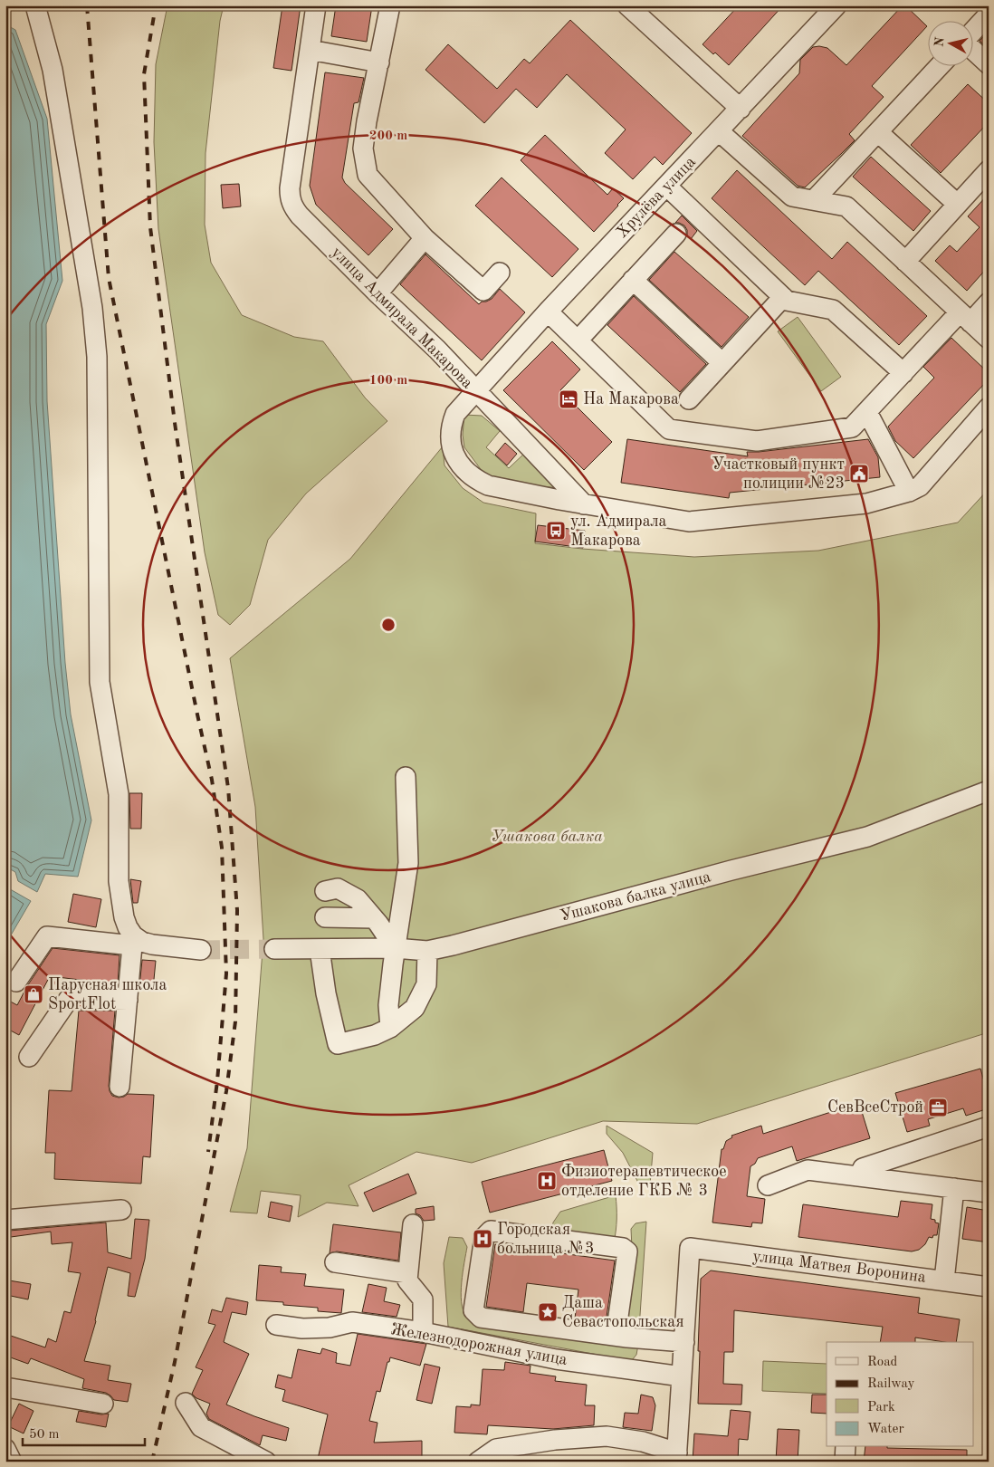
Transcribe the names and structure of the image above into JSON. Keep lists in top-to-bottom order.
{
  "streets": {
    "street": [
      "Хрулёва улица",
      "улица Адмирала Макарова",
      "Ушакова балка улица",
      "улица Матвея Воронина",
      "Железнодорожная улица"
    ]
  },
  "crossings": [
    ["Хрулёва улица", "улица Адмирала Макарова"]
  ],
  "parks": ["Ушакова балка"],
  "places": {
    "hotel": ["На Макарова"],
    "public building": ["Участковый пункт полиции №23"],
    "bus stop": ["ул. Адмирала Макарова"],
    "shop": ["Парусная школа SportFlot"],
    "office": ["СевВсеСтрой"],
    "hospital": ["Физиотерапевтическое отделение ГКБ № 3", "Городская больница №3"],
    "place": ["Даша Севастопольская"]
  },
  "legend": [
    "Road",
    "Railway",
    "Park",
    "Water"
  ],
  "scale_bar": "50 m",
  "north": "left",
  "rings": ["200 m", "100 m"]
}
